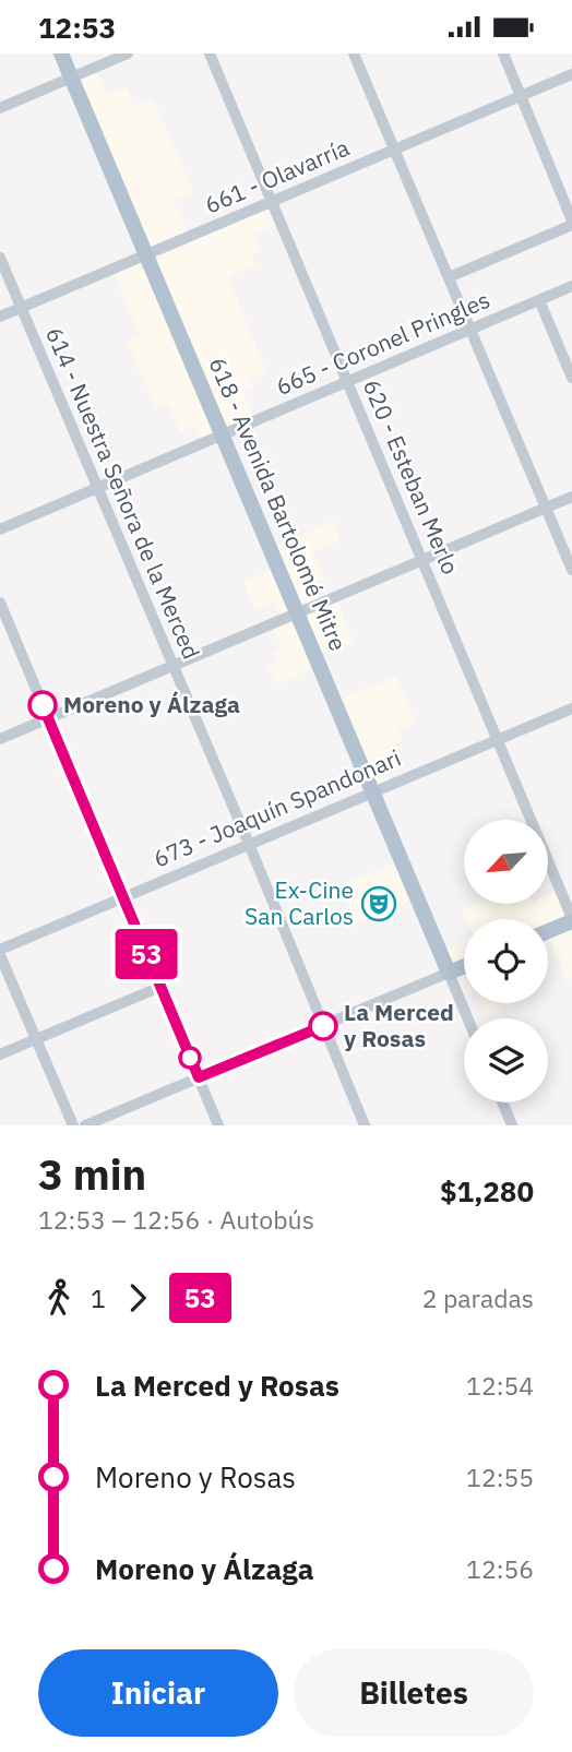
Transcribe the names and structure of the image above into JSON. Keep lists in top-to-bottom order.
{
  "streets": {
    "main road": ["618 - Avenida Bartolomé Mitre"],
    "street": [
      "661 - Olavarría",
      "665 - Coronel Pringles",
      "620 - Esteban Merlo",
      "614 - Nuestra Señora de la Merced",
      "673 - Joaquín Spandonari"
    ]
  },
  "crossings": [
    ["661 - Olavarría", "620 - Esteban Merlo"],
    ["661 - Olavarría", "614 - Nuestra Señora de la Merced"],
    ["661 - Olavarría", "618 - Avenida Bartolomé Mitre"],
    ["665 - Coronel Pringles", "620 - Esteban Merlo"],
    ["665 - Coronel Pringles", "614 - Nuestra Señora de la Merced"],
    ["665 - Coronel Pringles", "618 - Avenida Bartolomé Mitre"],
    ["620 - Esteban Merlo", "673 - Joaquín Spandonari"],
    ["614 - Nuestra Señora de la Merced", "673 - Joaquín Spandonari"],
    ["618 - Avenida Bartolomé Mitre", "673 - Joaquín Spandonari"]
  ],
  "places": {
    "other": ["Moreno y Álzaga", "La Merced y Rosas"],
    "theatre": ["Ex-Cine San Carlos"]
  },
  "lines": ["bus line 53"],
  "north": "bottom left",
  "page": {
    "status": "12:53",
    "on_map": "53",
    "heading": ["3 min", "12:53 – 12:56 · Autobús", "$1,280"],
    "legs": ["1", "53", "2 paradas"],
    "list": [
      {
        "name": "La Merced y Rosas",
        "value": "12:54"
      },
      {
        "name": "Moreno y Rosas",
        "value": "12:55"
      },
      {
        "name": "Moreno y Álzaga",
        "value": "12:56"
      }
    ],
    "buttons": ["Iniciar", "Billetes"]
  }
}
